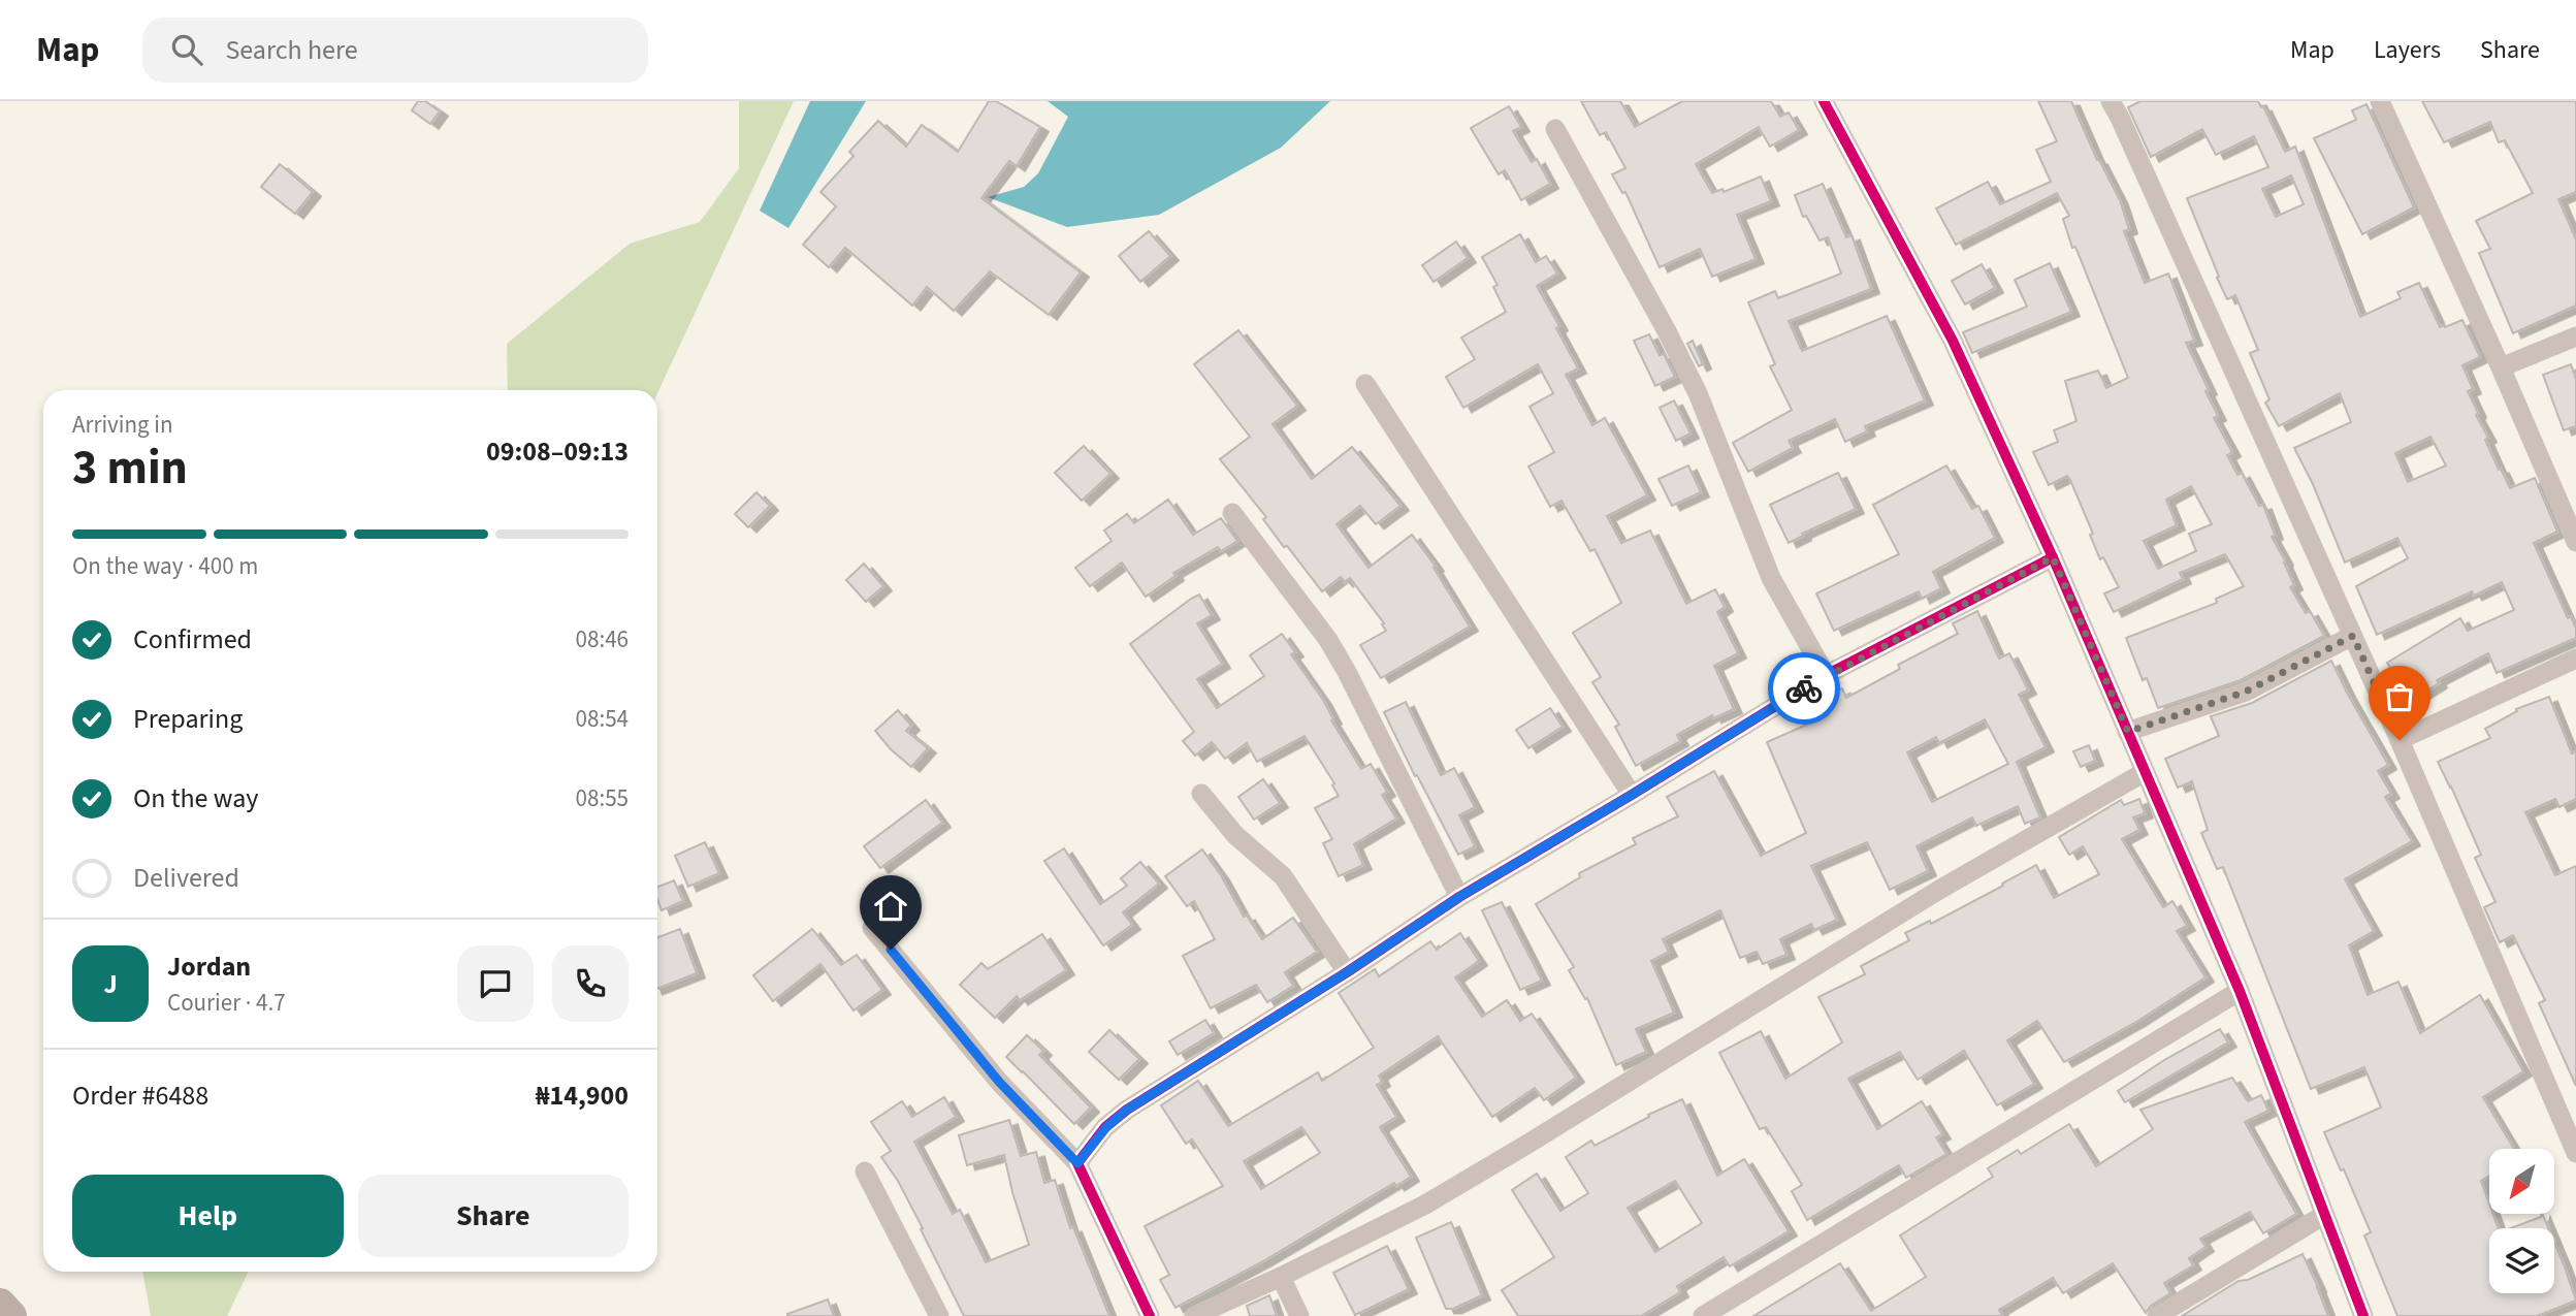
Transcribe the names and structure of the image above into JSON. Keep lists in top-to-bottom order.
{
  "north": "bottom left",
  "page": {
    "header": "Map",
    "search": "Search here",
    "nav": ["Map", "Layers", "Share"],
    "heading": ["3 min", "Arriving in", "09:08–09:13"],
    "panel": [
      "Jordan",
      "Courier · 4.7",
      "Order #6488",
      "₦14,900"
    ],
    "bar": "On the way · 400 m",
    "list": [
      ["Confirmed", "08:46"],
      ["Preparing", "08:54"],
      ["On the way", "08:55"],
      "Delivered"
    ],
    "round": "J",
    "buttons": ["Help", "Share"]
  }
}
